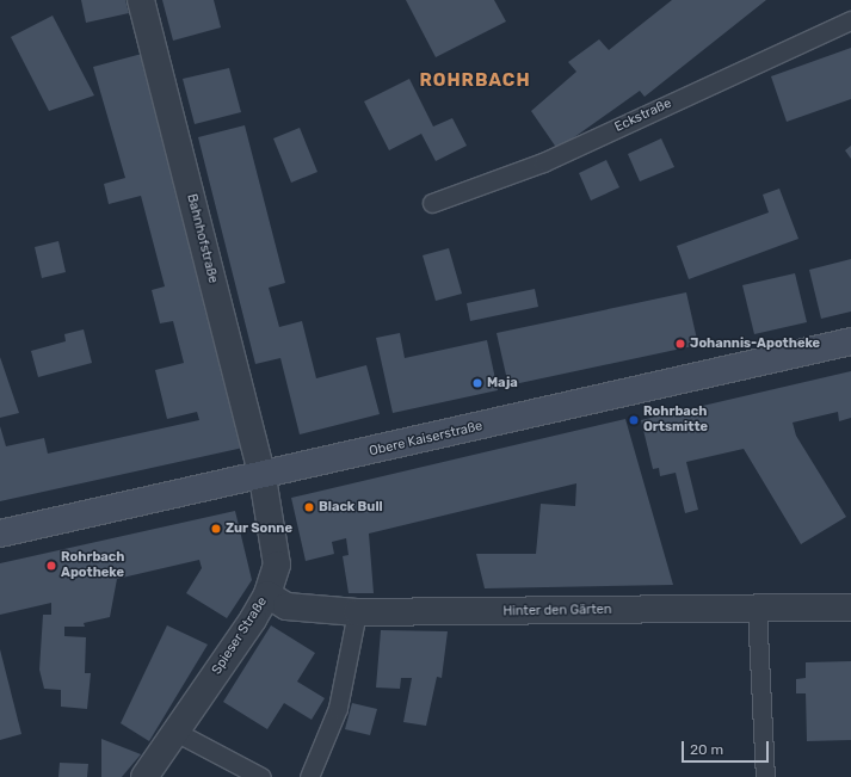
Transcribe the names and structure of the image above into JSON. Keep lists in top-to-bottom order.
{
  "streets": {
    "main road": ["Obere Kaiserstraße"],
    "street": ["Bahnhofstraße", "Hinter den Gärten", "Spieser Straße"],
    "lane": ["Eckstraße"]
  },
  "crossings": [
    ["Bahnhofstraße", "Obere Kaiserstraße"],
    ["Bahnhofstraße", "Spieser Straße"],
    ["Obere Kaiserstraße", "Spieser Straße"],
    ["Hinter den Gärten", "Spieser Straße"]
  ],
  "districts": ["ROHRBACH"],
  "places": [
    "Johannis-Apotheke",
    "Maja",
    "Rohrbach Ortsmitte",
    "Black Bull",
    "Zur Sonne",
    "Rohrbach Apotheke"
  ],
  "scale_bar": "20 m"
}
